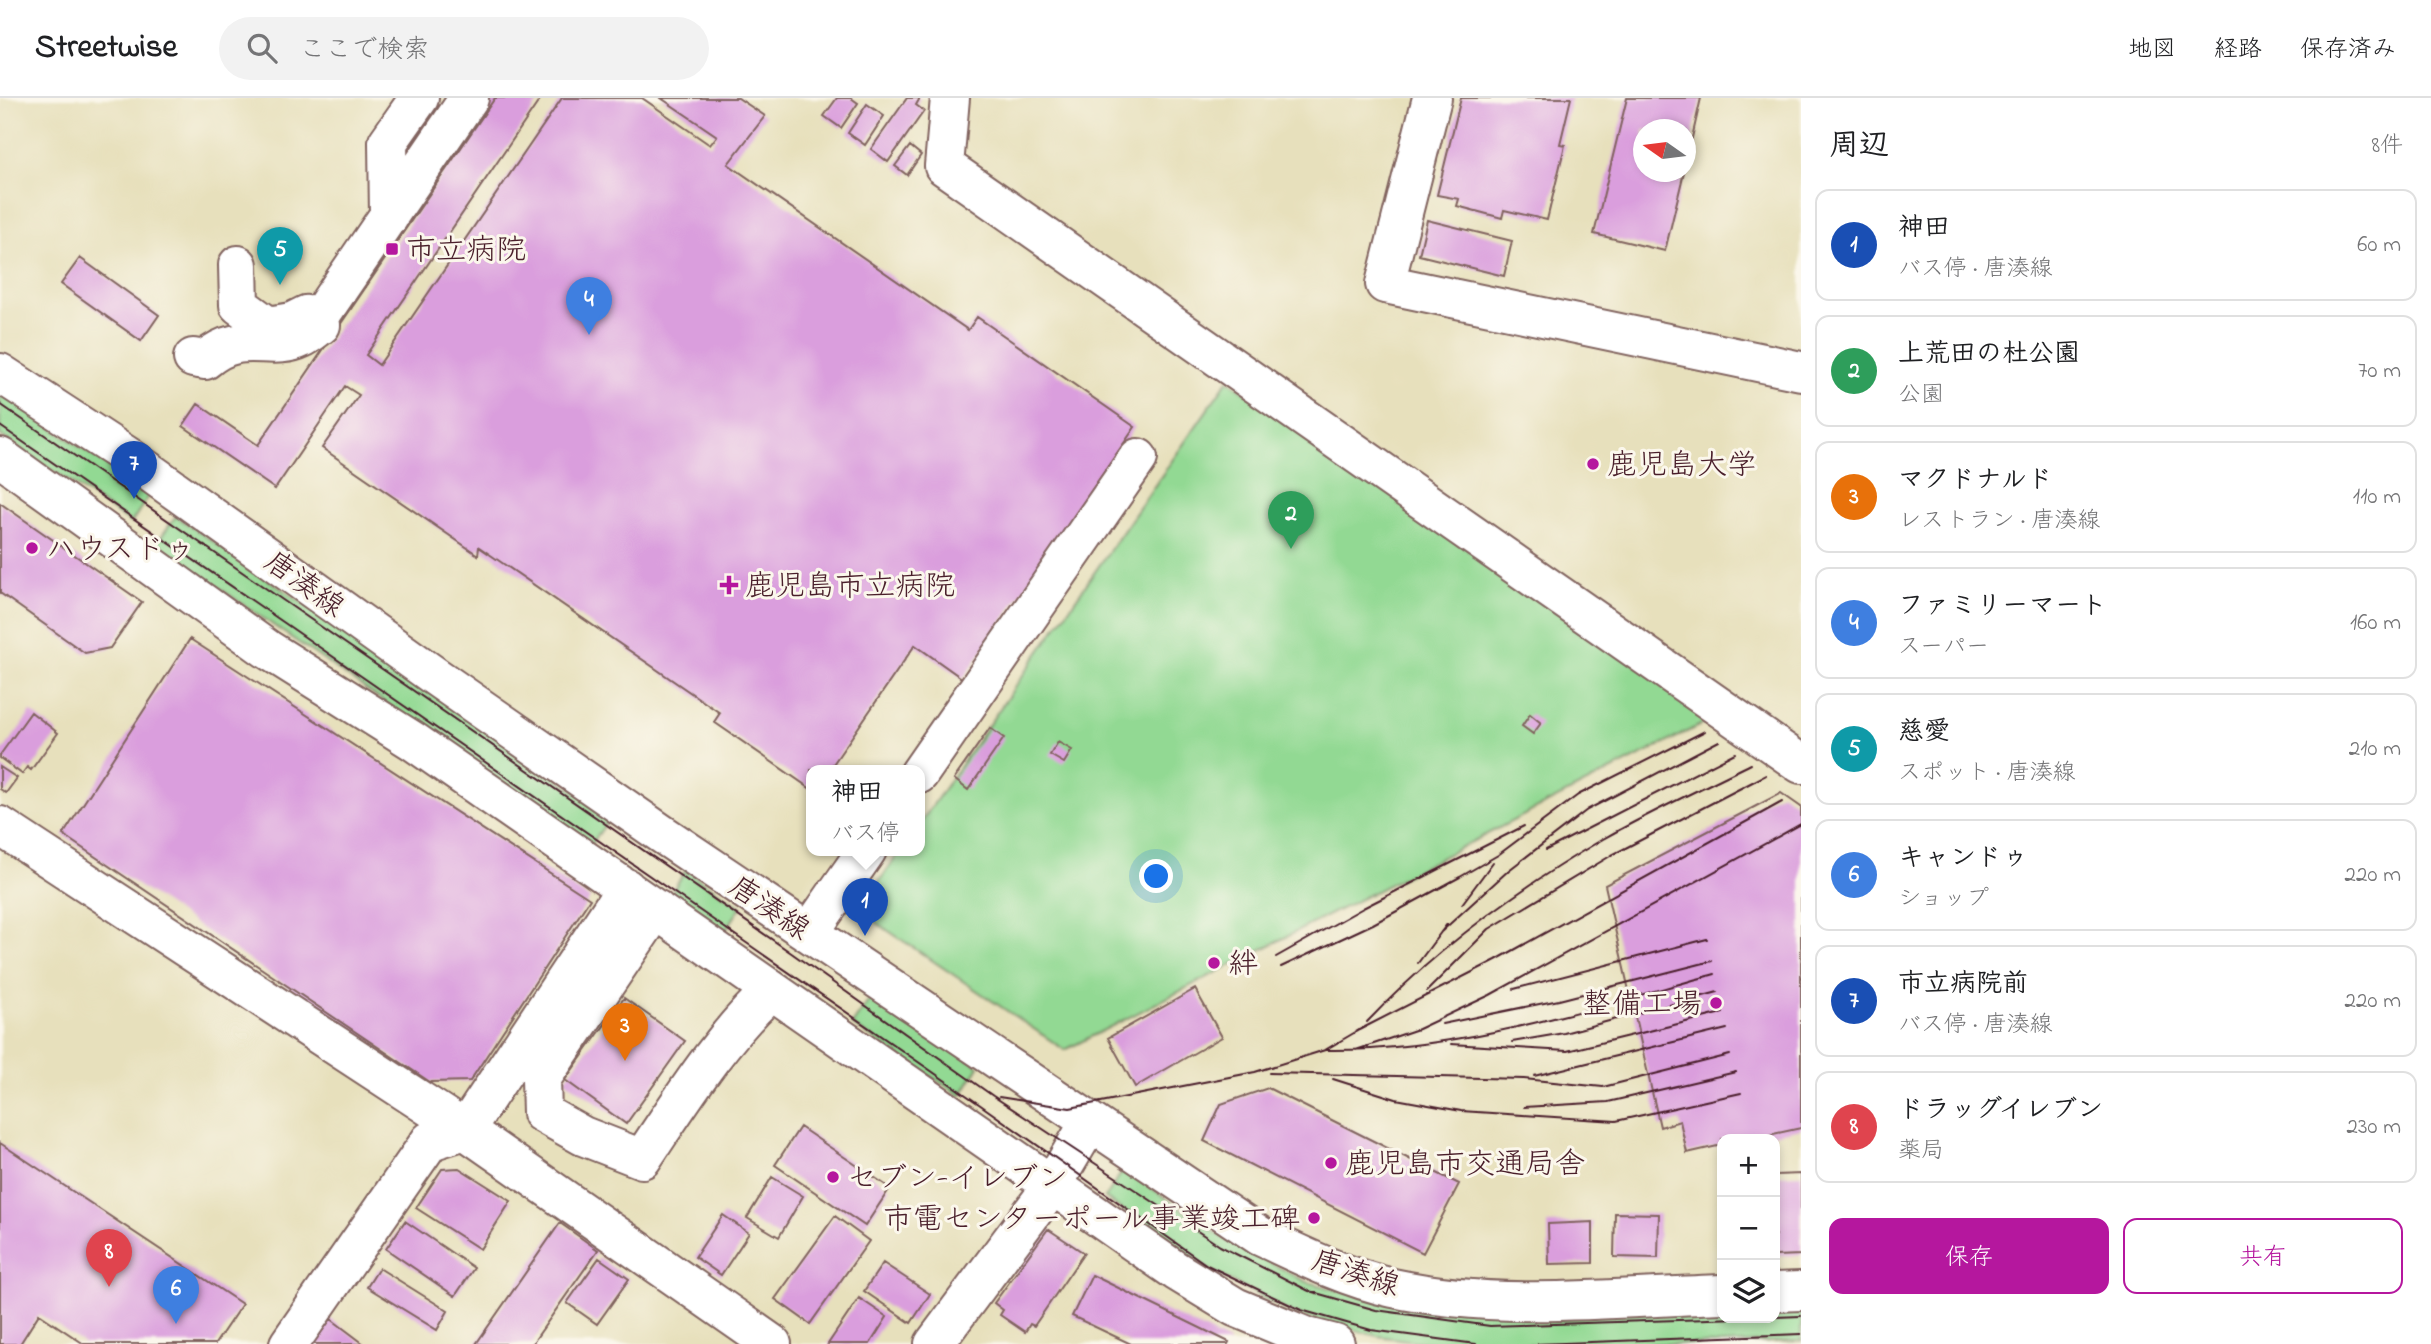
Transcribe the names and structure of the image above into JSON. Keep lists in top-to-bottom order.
{
  "streets": {
    "street": ["唐湊線"]
  },
  "places": {
    "transit": ["市立病院"],
    "other": [
      "鹿児島大学",
      "ハウスドゥ",
      "絆",
      "整備工場",
      "鹿児島市交通局舎",
      "セブン-イレブン",
      "市電センターポール事業竣工碑"
    ],
    "health": ["鹿児島市立病院"]
  },
  "north": "left",
  "page": {
    "header": "Streetwise",
    "search": "ここで検索",
    "nav": ["地図", "経路", "保存済み"],
    "heading": ["周辺", "8件"],
    "list": [
      {
        "mark": "1",
        "name": "神田",
        "note": "バス停 · 唐湊線",
        "value": "60 m"
      },
      {
        "mark": "2",
        "name": "上荒田の杜公園",
        "note": "公園",
        "value": "70 m"
      },
      {
        "mark": "3",
        "name": "マクドナルド",
        "note": "レストラン · 唐湊線",
        "value": "110 m"
      },
      {
        "mark": "4",
        "name": "ファミリーマート",
        "note": "スーパー",
        "value": "160 m"
      },
      {
        "mark": "5",
        "name": "慈愛",
        "note": "スポット · 唐湊線",
        "value": "210 m"
      },
      {
        "mark": "6",
        "name": "キャンドゥ",
        "note": "ショップ",
        "value": "220 m"
      },
      {
        "mark": "7",
        "name": "市立病院前",
        "note": "バス停 · 唐湊線",
        "value": "220 m"
      },
      {
        "mark": "8",
        "name": "ドラッグイレブン",
        "note": "薬局",
        "value": "230 m"
      }
    ],
    "pins": [
      "5",
      "4",
      "7",
      "2",
      "1",
      "3",
      "8",
      "6"
    ],
    "popup": ["神田", "バス停"],
    "map_buttons": ["+", "−"],
    "buttons": ["保存", "共有"]
  }
}
